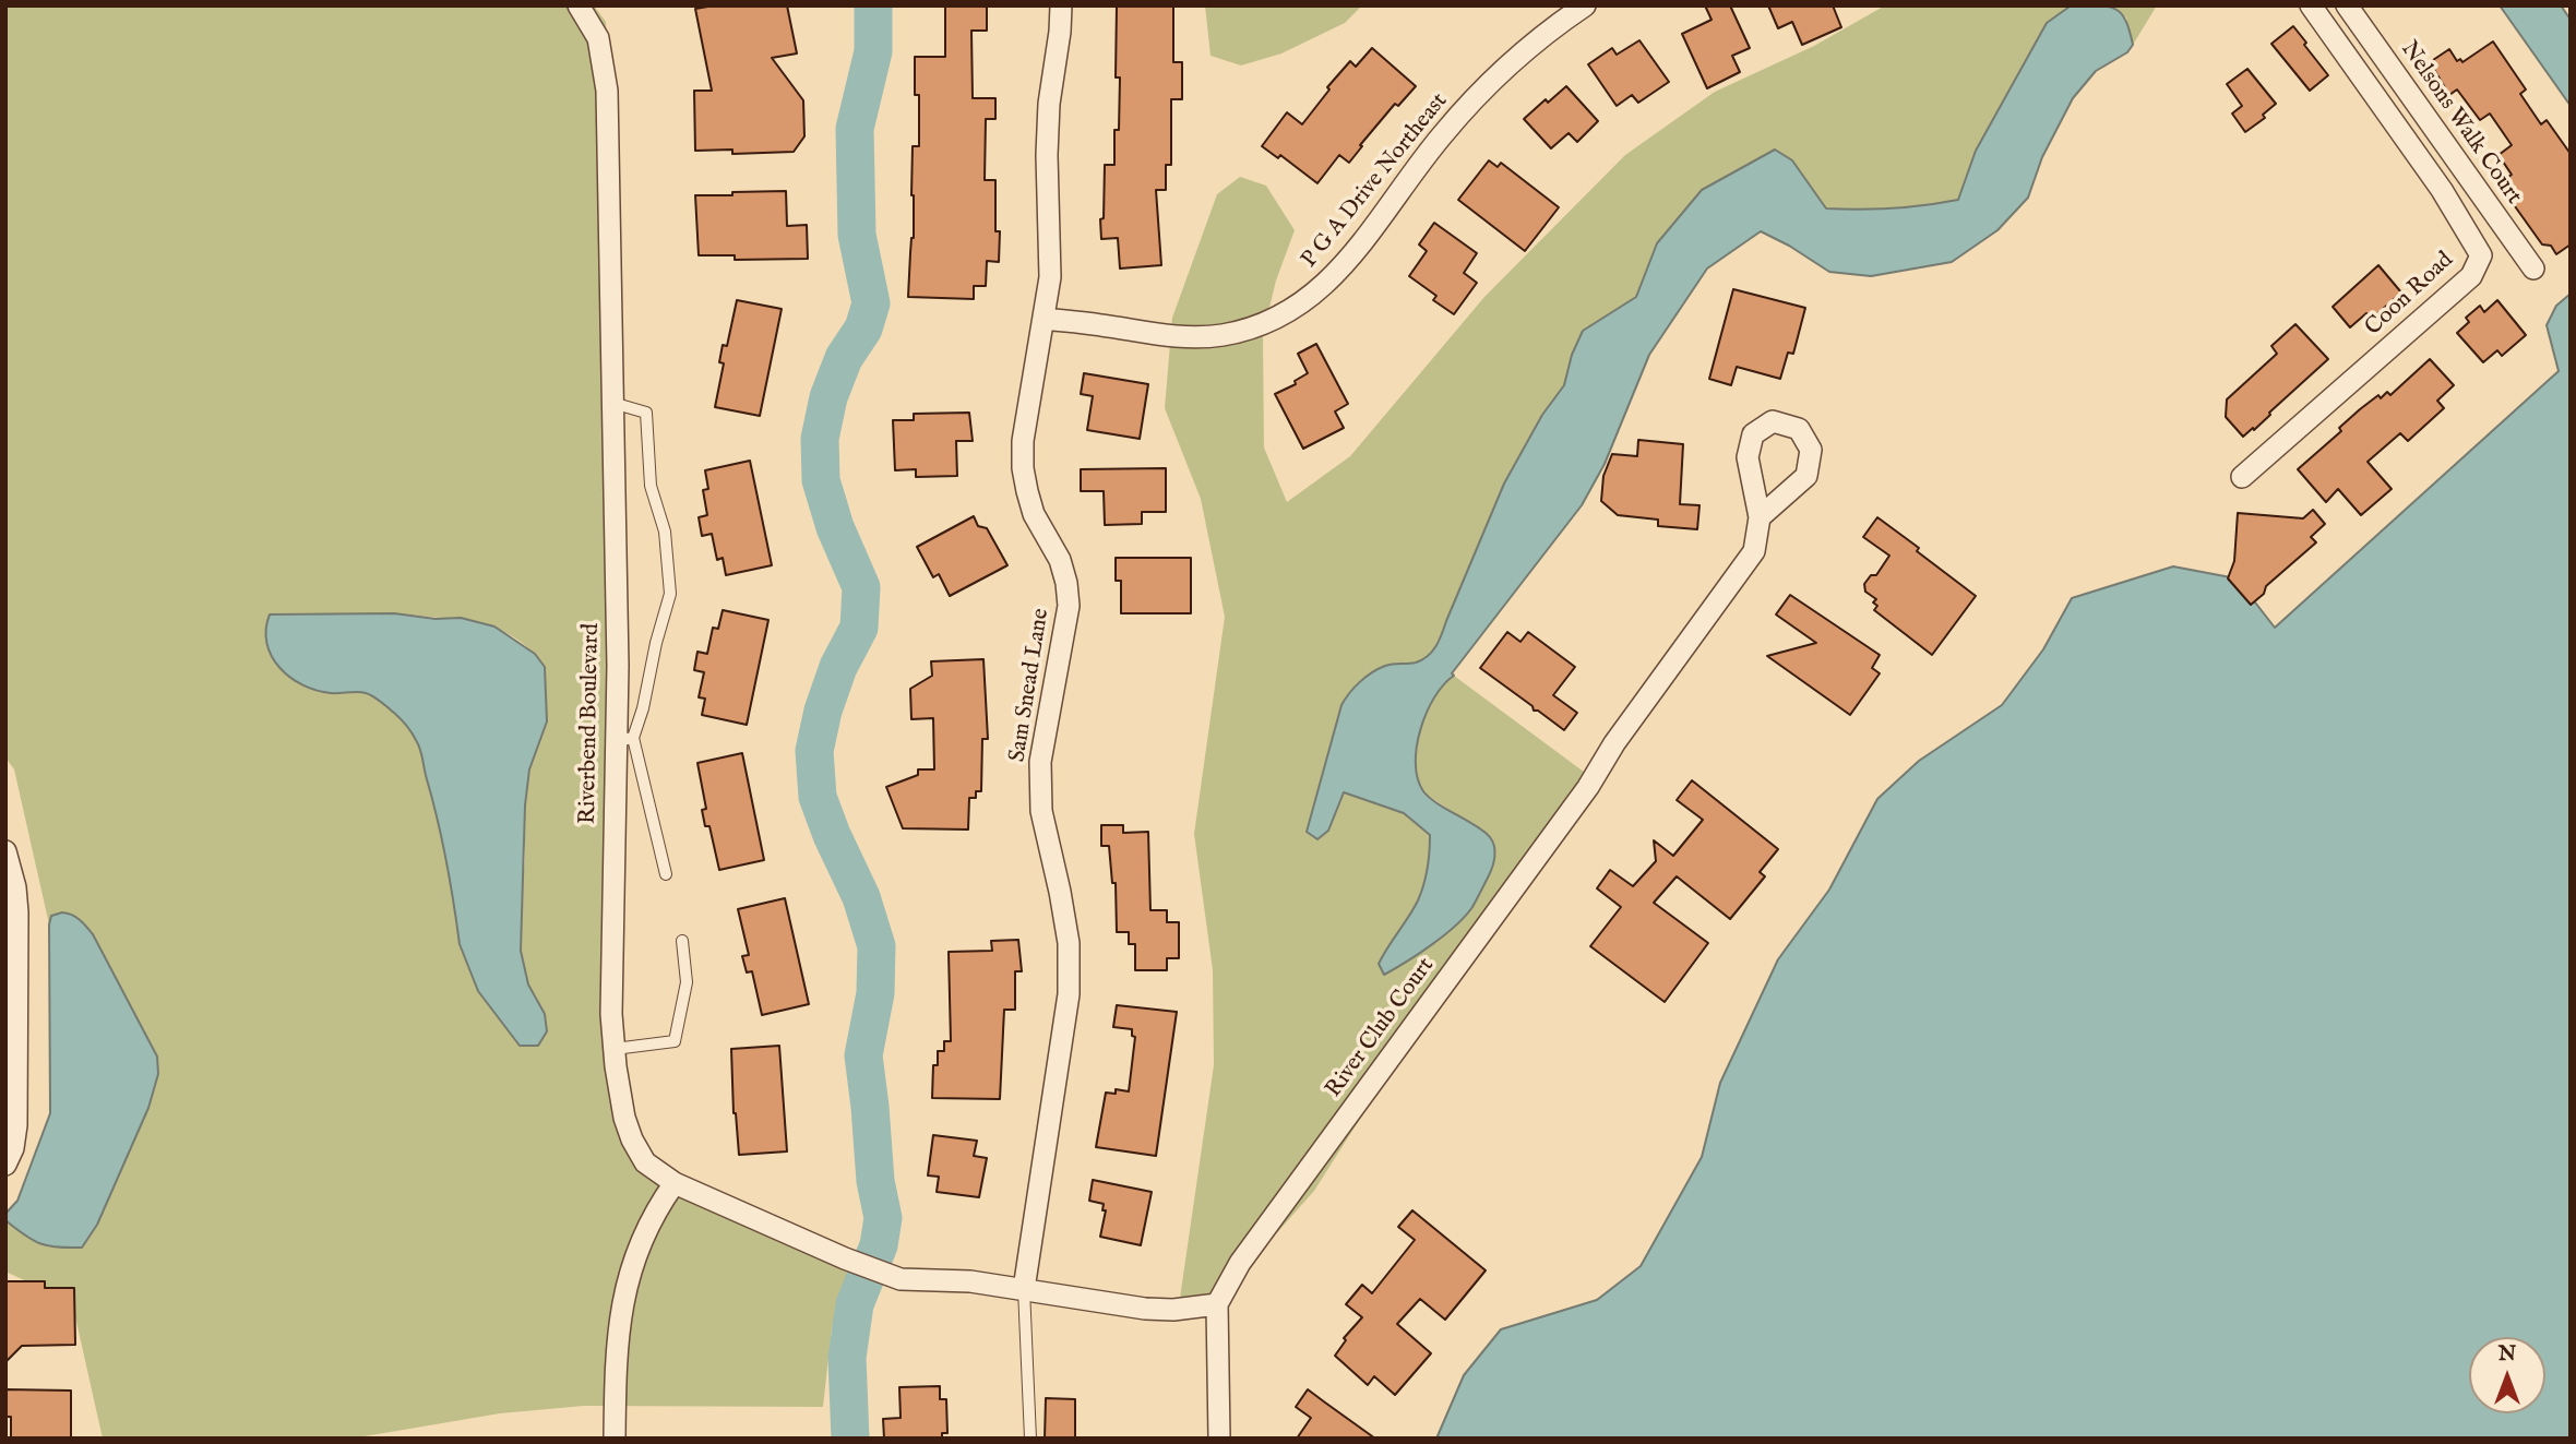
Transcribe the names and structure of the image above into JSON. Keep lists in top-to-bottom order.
{
  "streets": {
    "street": [
      "Nelsons Walk Court",
      "P G A Drive Northeast",
      "Coon Road",
      "Sam Snead Lane",
      "Riverbend Boulevard",
      "River Club Court"
    ]
  },
  "crossings": [
    ["P G A Drive Northeast", "Sam Snead Lane"],
    ["Sam Snead Lane", "Riverbend Boulevard"]
  ],
  "north": "top"
}
